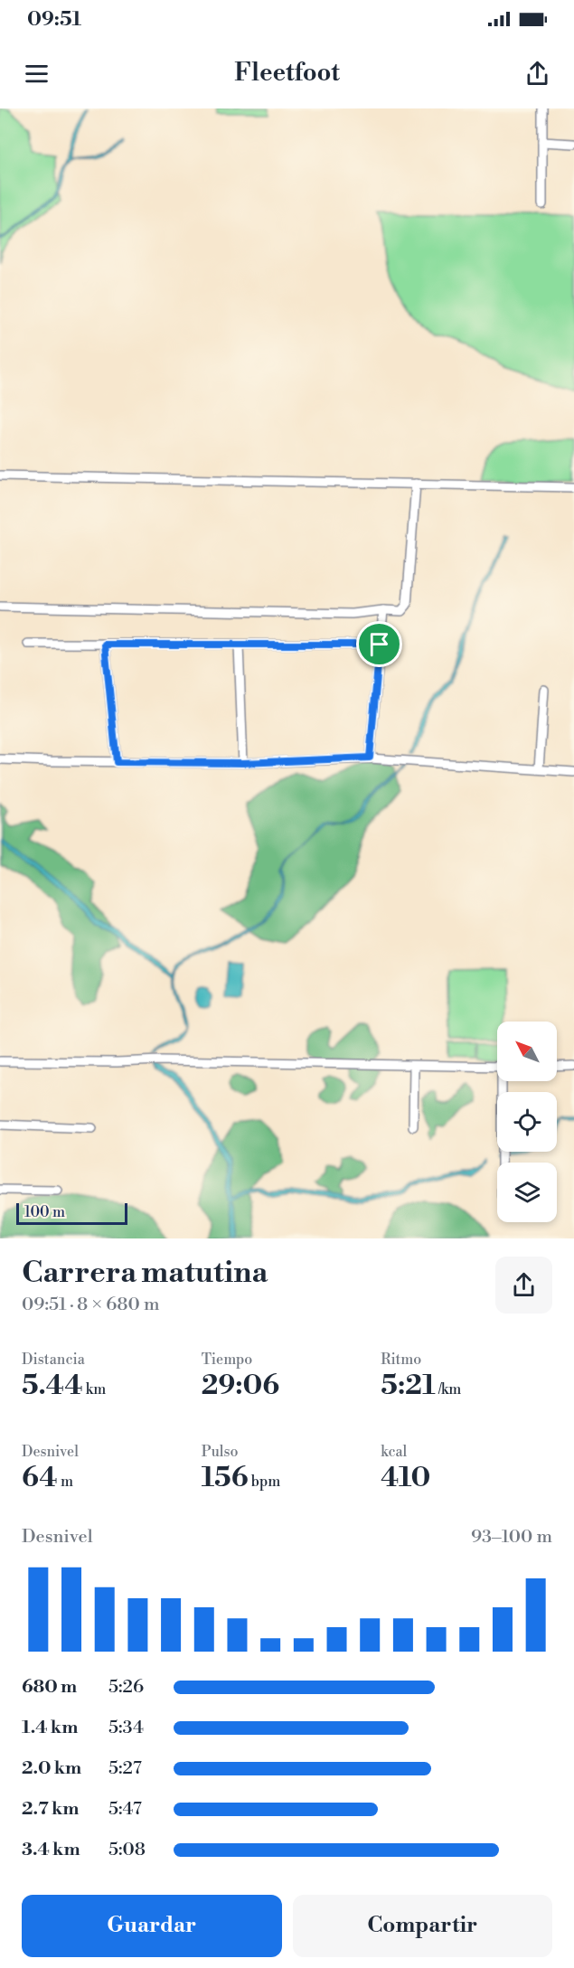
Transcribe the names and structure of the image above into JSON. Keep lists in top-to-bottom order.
{
  "scale_bar": "100 m",
  "north": "top left",
  "page": {
    "status": "09:51",
    "header": "Fleetfoot",
    "scale": "100 m",
    "heading": ["Carrera matutina", "09:51 · 8 × 680 m"],
    "stats": [
      ["Distancia", "5.44 km"],
      ["Tiempo", "29:06"],
      ["Ritmo", "5:21 /km"],
      ["Desnivel", "64 m"],
      ["Pulso", "156 bpm"],
      ["kcal", "410"]
    ],
    "chart": ["Desnivel", "93–100 m"],
    "list": [
      {
        "name": "680 m",
        "note": "5:26"
      },
      {
        "name": "1.4 km",
        "note": "5:34"
      },
      {
        "name": "2.0 km",
        "note": "5:27"
      },
      {
        "name": "2.7 km",
        "note": "5:47"
      },
      {
        "name": "3.4 km",
        "note": "5:08"
      }
    ],
    "buttons": ["Guardar", "Compartir"]
  }
}
